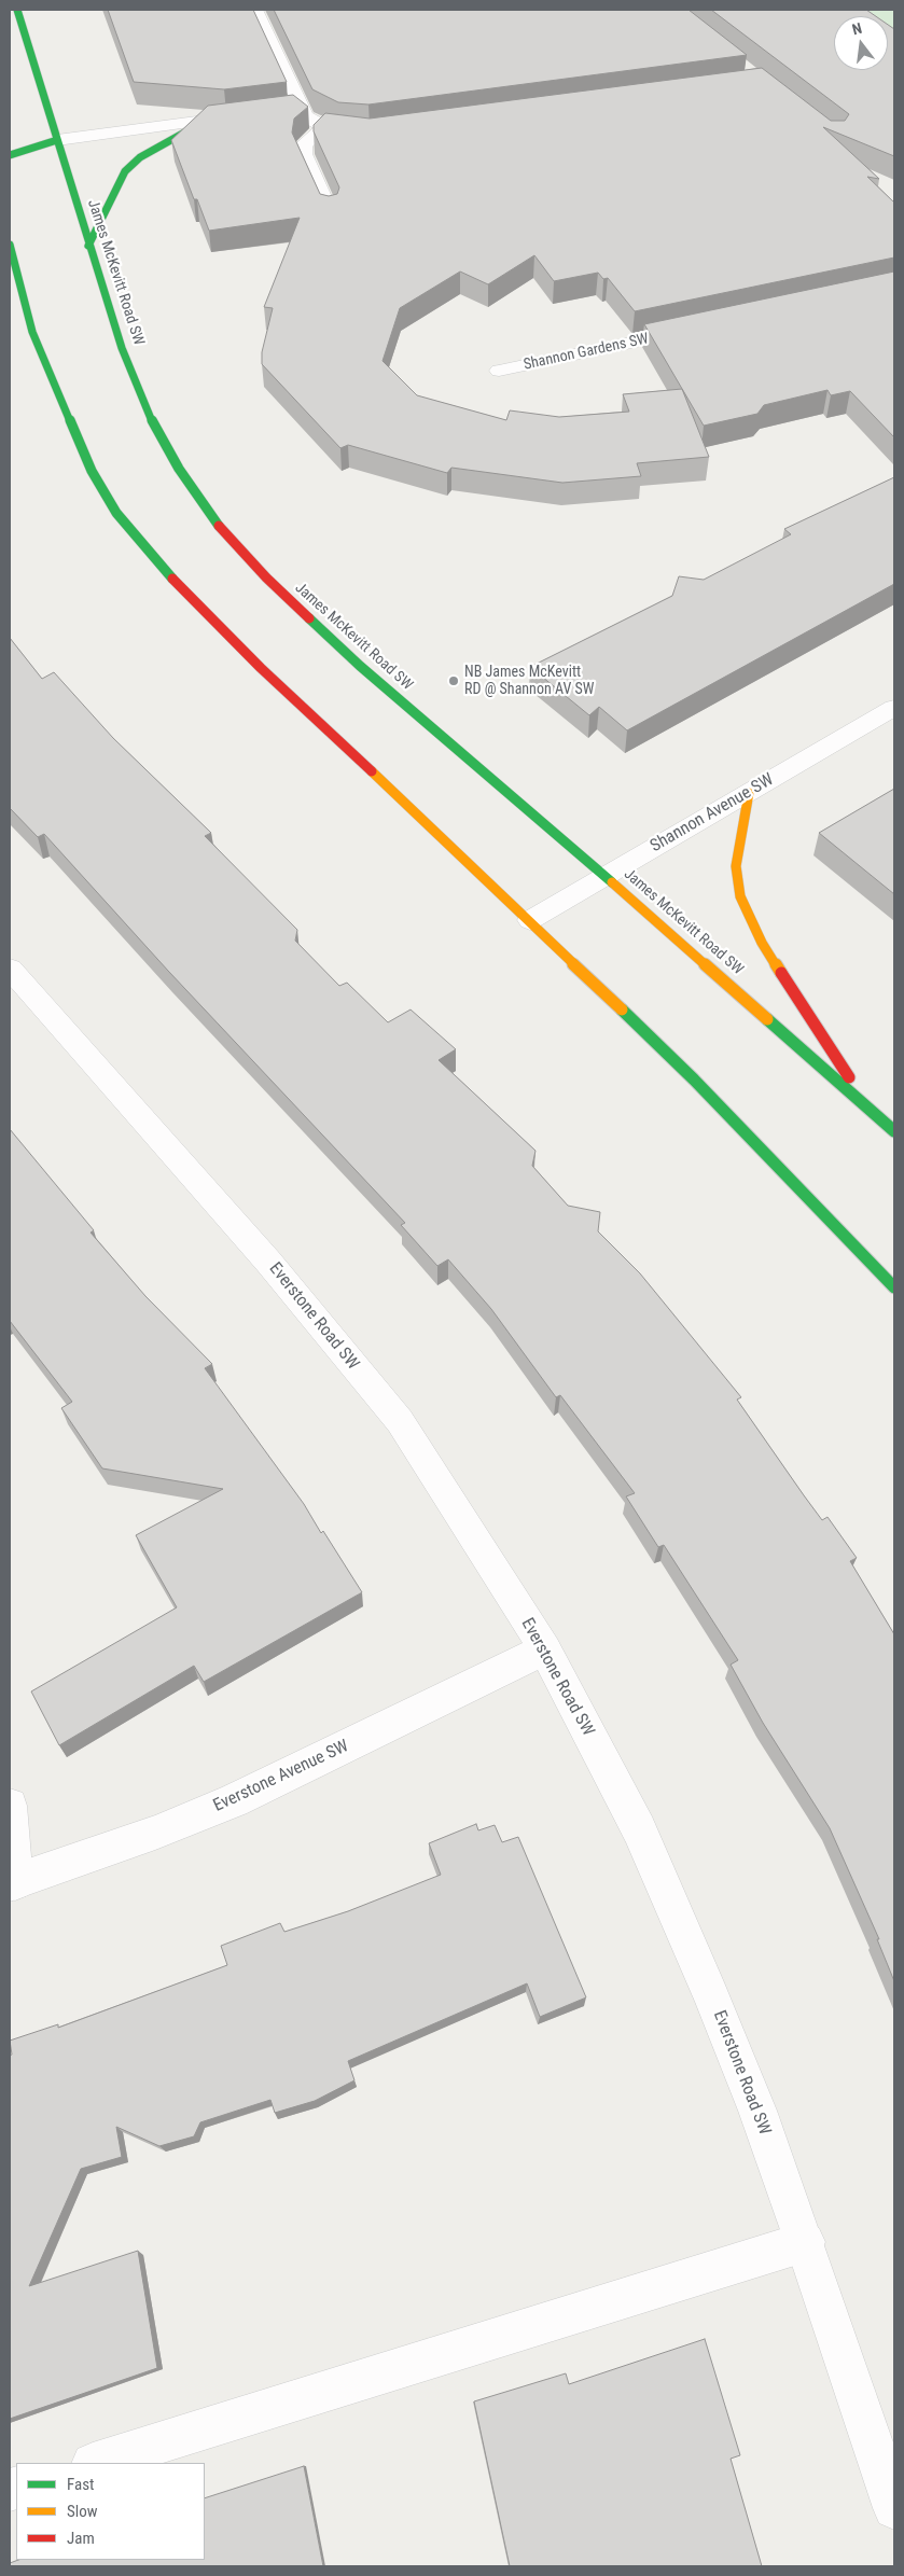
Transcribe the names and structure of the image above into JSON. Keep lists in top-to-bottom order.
{
  "streets": {
    "main road": ["James McKevitt Road SW"],
    "street": [
      "Shannon Gardens SW",
      "Shannon Avenue SW",
      "Everstone Road SW",
      "Everstone Avenue SW"
    ]
  },
  "crossings": [
    ["James McKevitt Road SW", "Shannon Avenue SW"],
    ["Everstone Road SW", "Everstone Avenue SW"]
  ],
  "places": ["NB James McKevitt RD @ Shannon AV SW"],
  "legend": ["Fast", "Slow", "Jam"],
  "north": "top"
}
